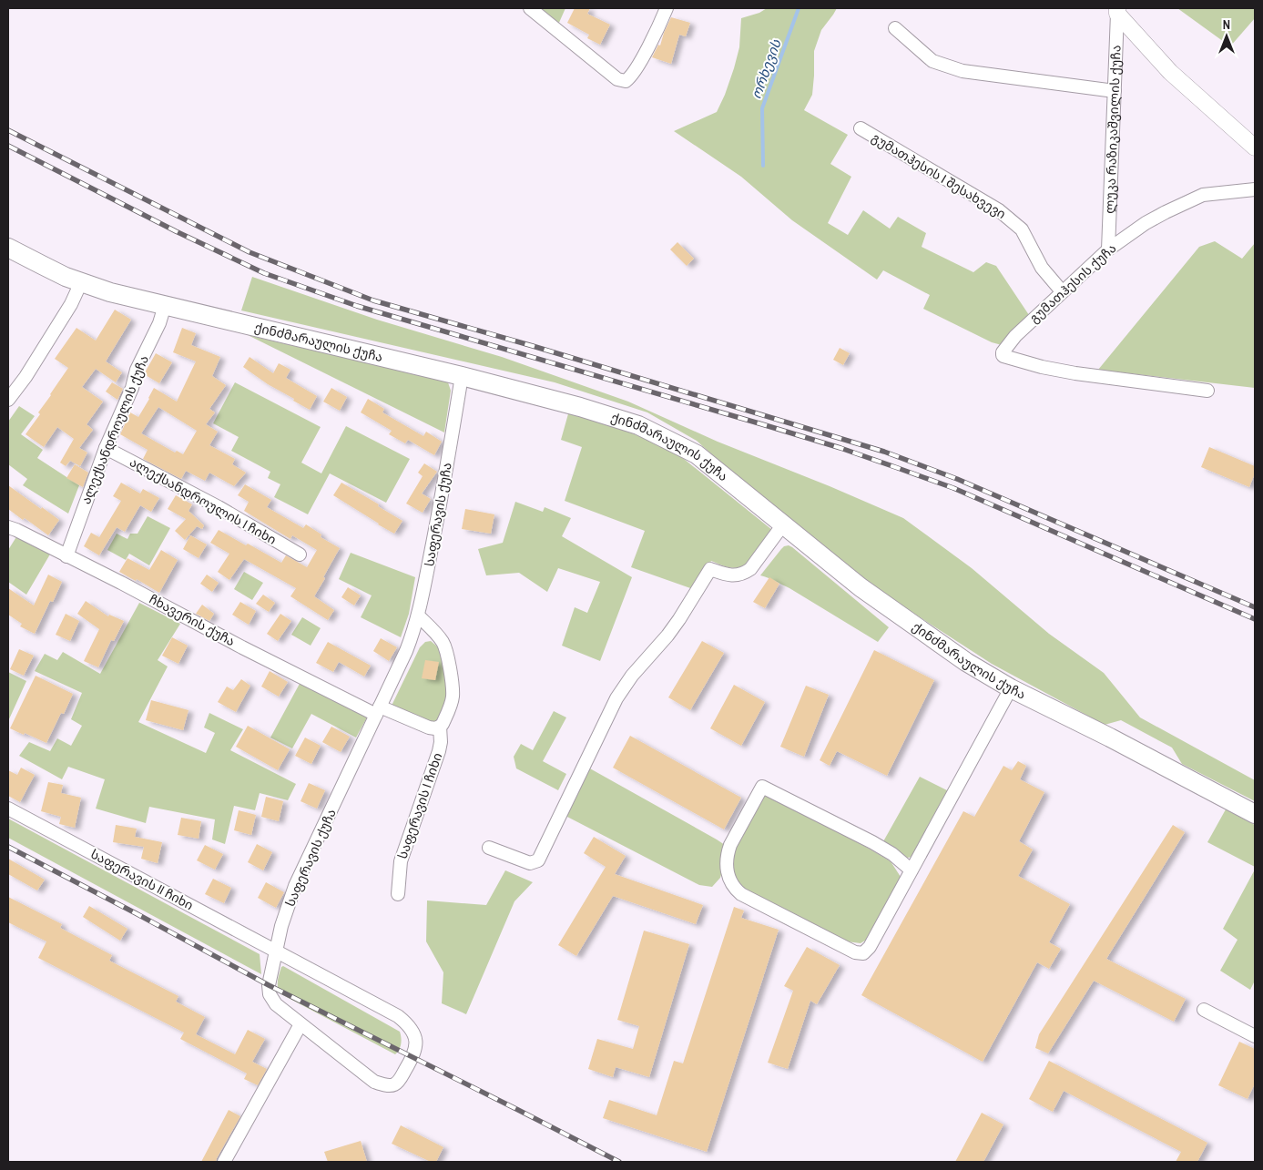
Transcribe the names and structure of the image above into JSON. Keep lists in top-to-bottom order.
{
  "streets": {
    "main road": ["ქინძმარაულის ქუჩა"],
    "street": [
      "ლუკა რაზიკაშვილის ქუჩა",
      "გუმათჰესის I შესახვევი",
      "გუმათჰესის ქუჩა",
      "ალექსანდროულის ქუჩა",
      "ალექსანდროულის I ჩიხი",
      "საფერავის ქუჩა",
      "ჩხავერის ქუჩა",
      "საფერავის I ჩიხი",
      "საფერავის II ჩიხი"
    ]
  },
  "crossings": [
    ["ლუკა რაზიკაშვილის ქუჩა", "გუმათჰესის ქუჩა"],
    ["გუმათჰესის I შესახვევი", "გუმათჰესის ქუჩა"],
    ["ქინძმარაულის ქუჩა", "ალექსანდროულის ქუჩა"],
    ["ქინძმარაულის ქუჩა", "საფერავის ქუჩა"],
    ["ალექსანდროულის ქუჩა", "ალექსანდროულის I ჩიხი"],
    ["ალექსანდროულის ქუჩა", "ჩხავერის ქუჩა"],
    ["საფერავის ქუჩა", "ჩხავერის ქუჩა"],
    ["საფერავის ქუჩა", "საფერავის II ჩიხი"]
  ],
  "water": ["ორხევის"],
  "north": "top"
}
